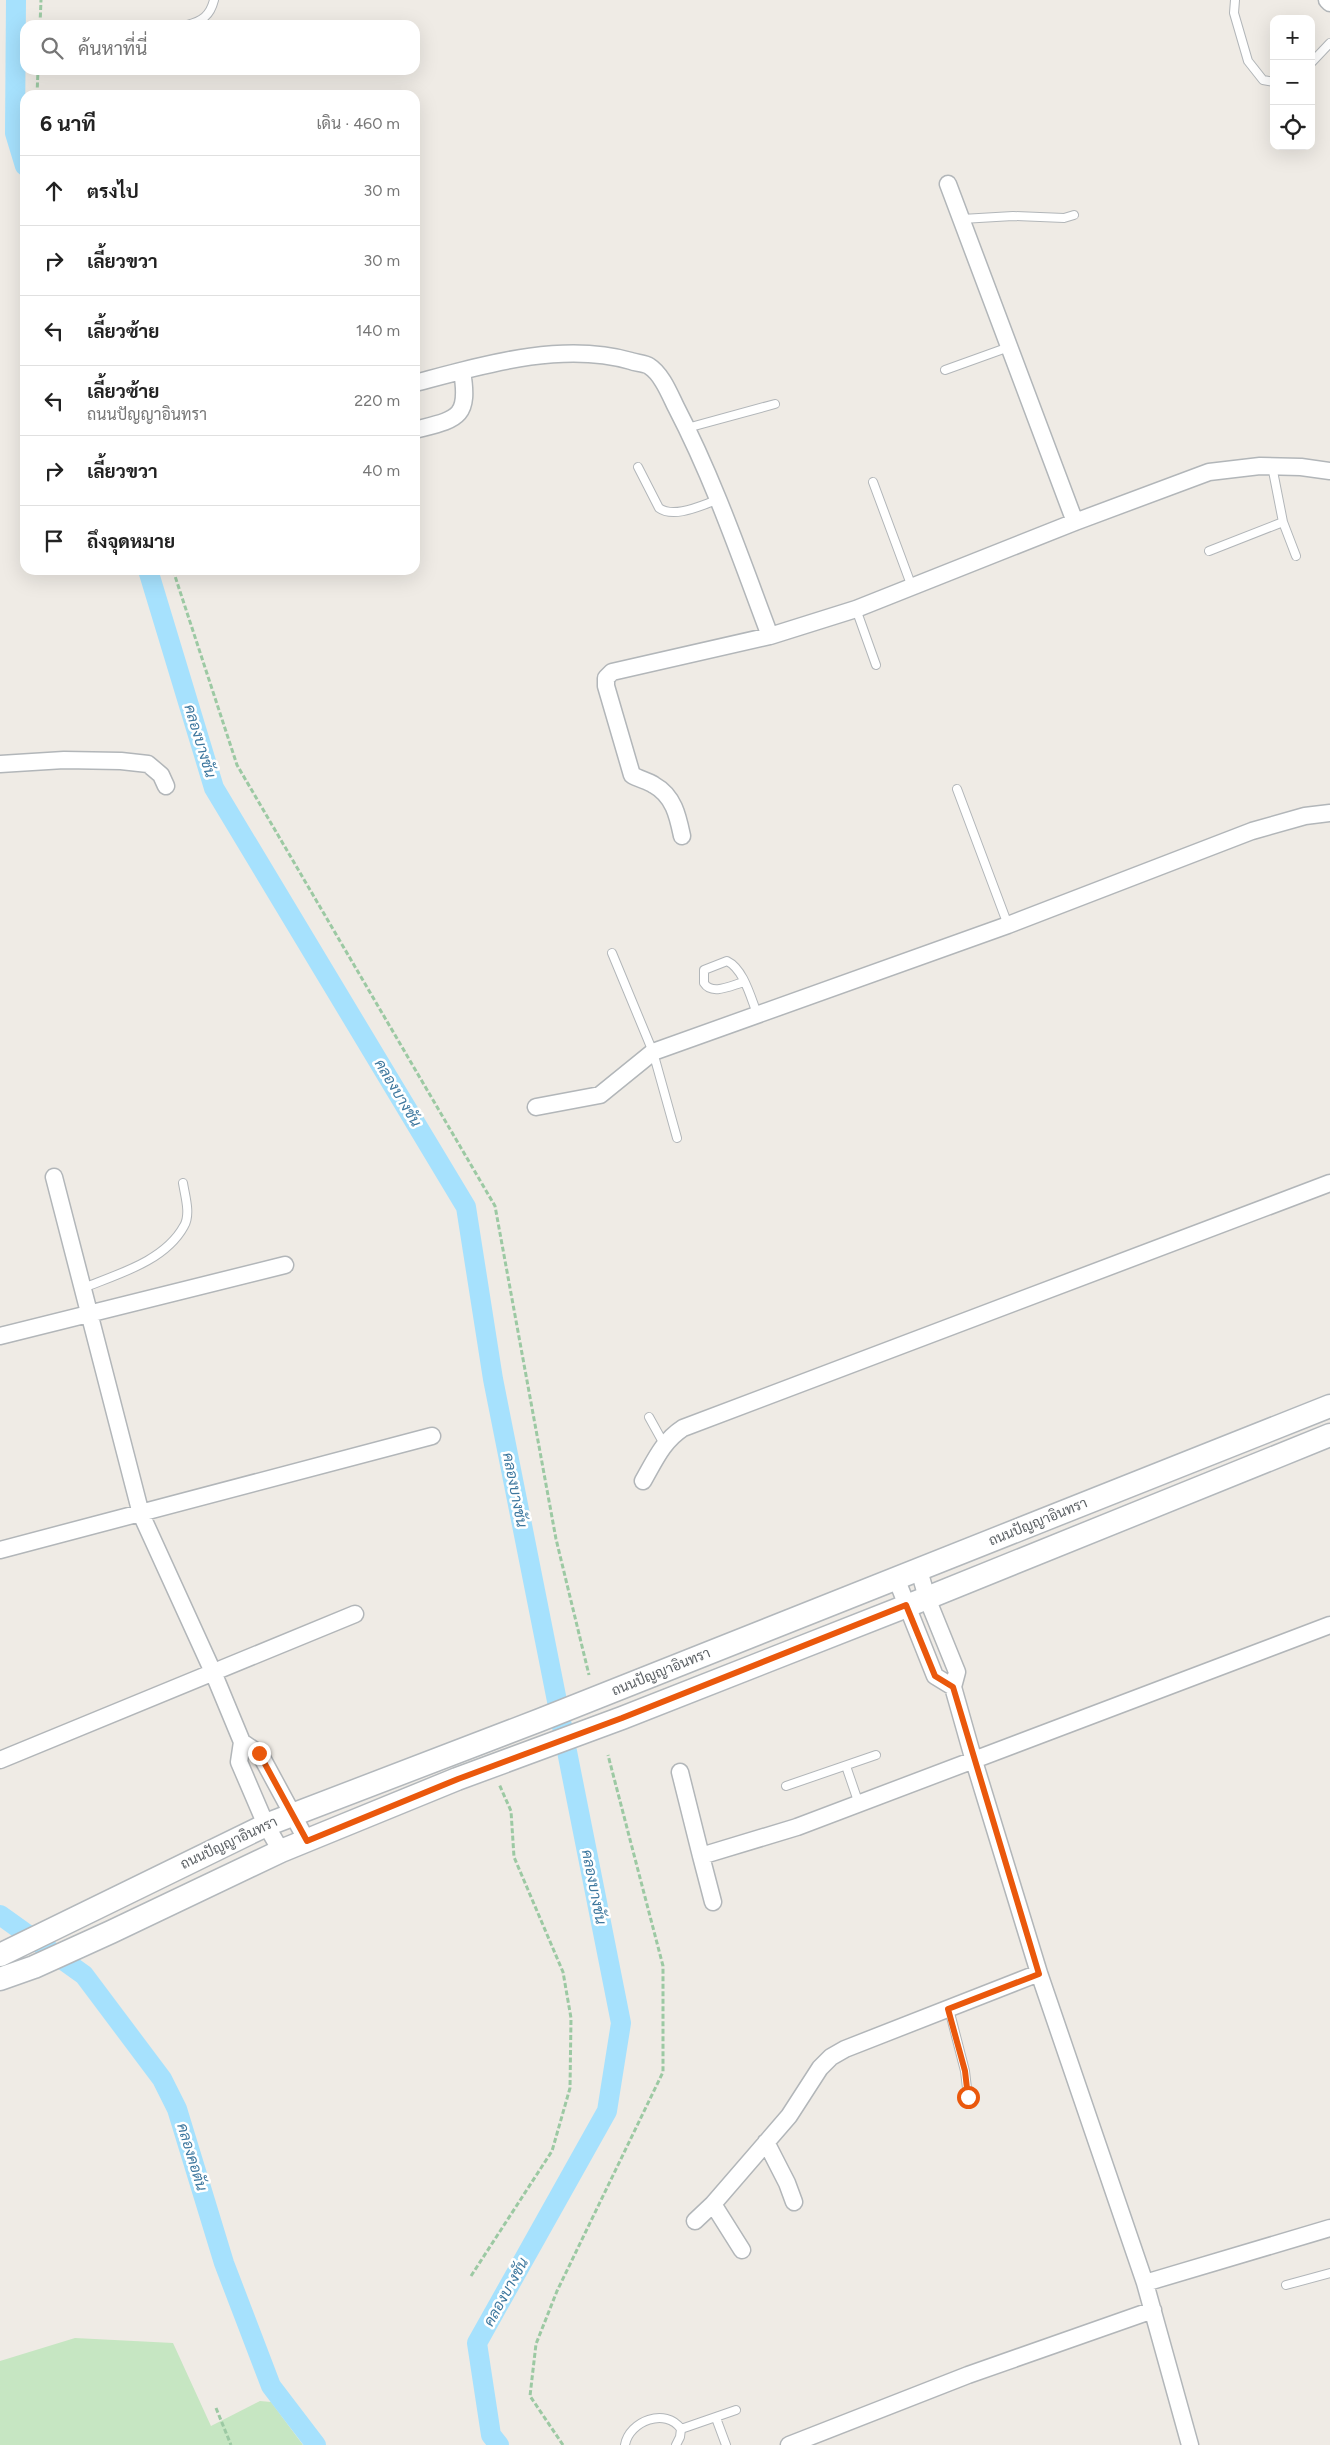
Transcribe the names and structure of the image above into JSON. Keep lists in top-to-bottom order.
{
  "streets": {
    "main road": ["ถนนปัญญาอินทรา"]
  },
  "water": ["คลองบางชัน", "คลองคอตัน"],
  "page": {
    "map_buttons": ["+", "−"],
    "search": "ค้นหาที่นี่",
    "heading": ["6 นาที", "เดิน · 460 m"],
    "list": [
      ["ตรงไป", "30 m"],
      ["เลี้ยวขวา", "30 m"],
      ["เลี้ยวซ้าย", "140 m"],
      ["เลี้ยวซ้าย", "ถนนปัญญาอินทรา", "220 m"],
      ["เลี้ยวขวา", "40 m"],
      "ถึงจุดหมาย"
    ]
  }
}
